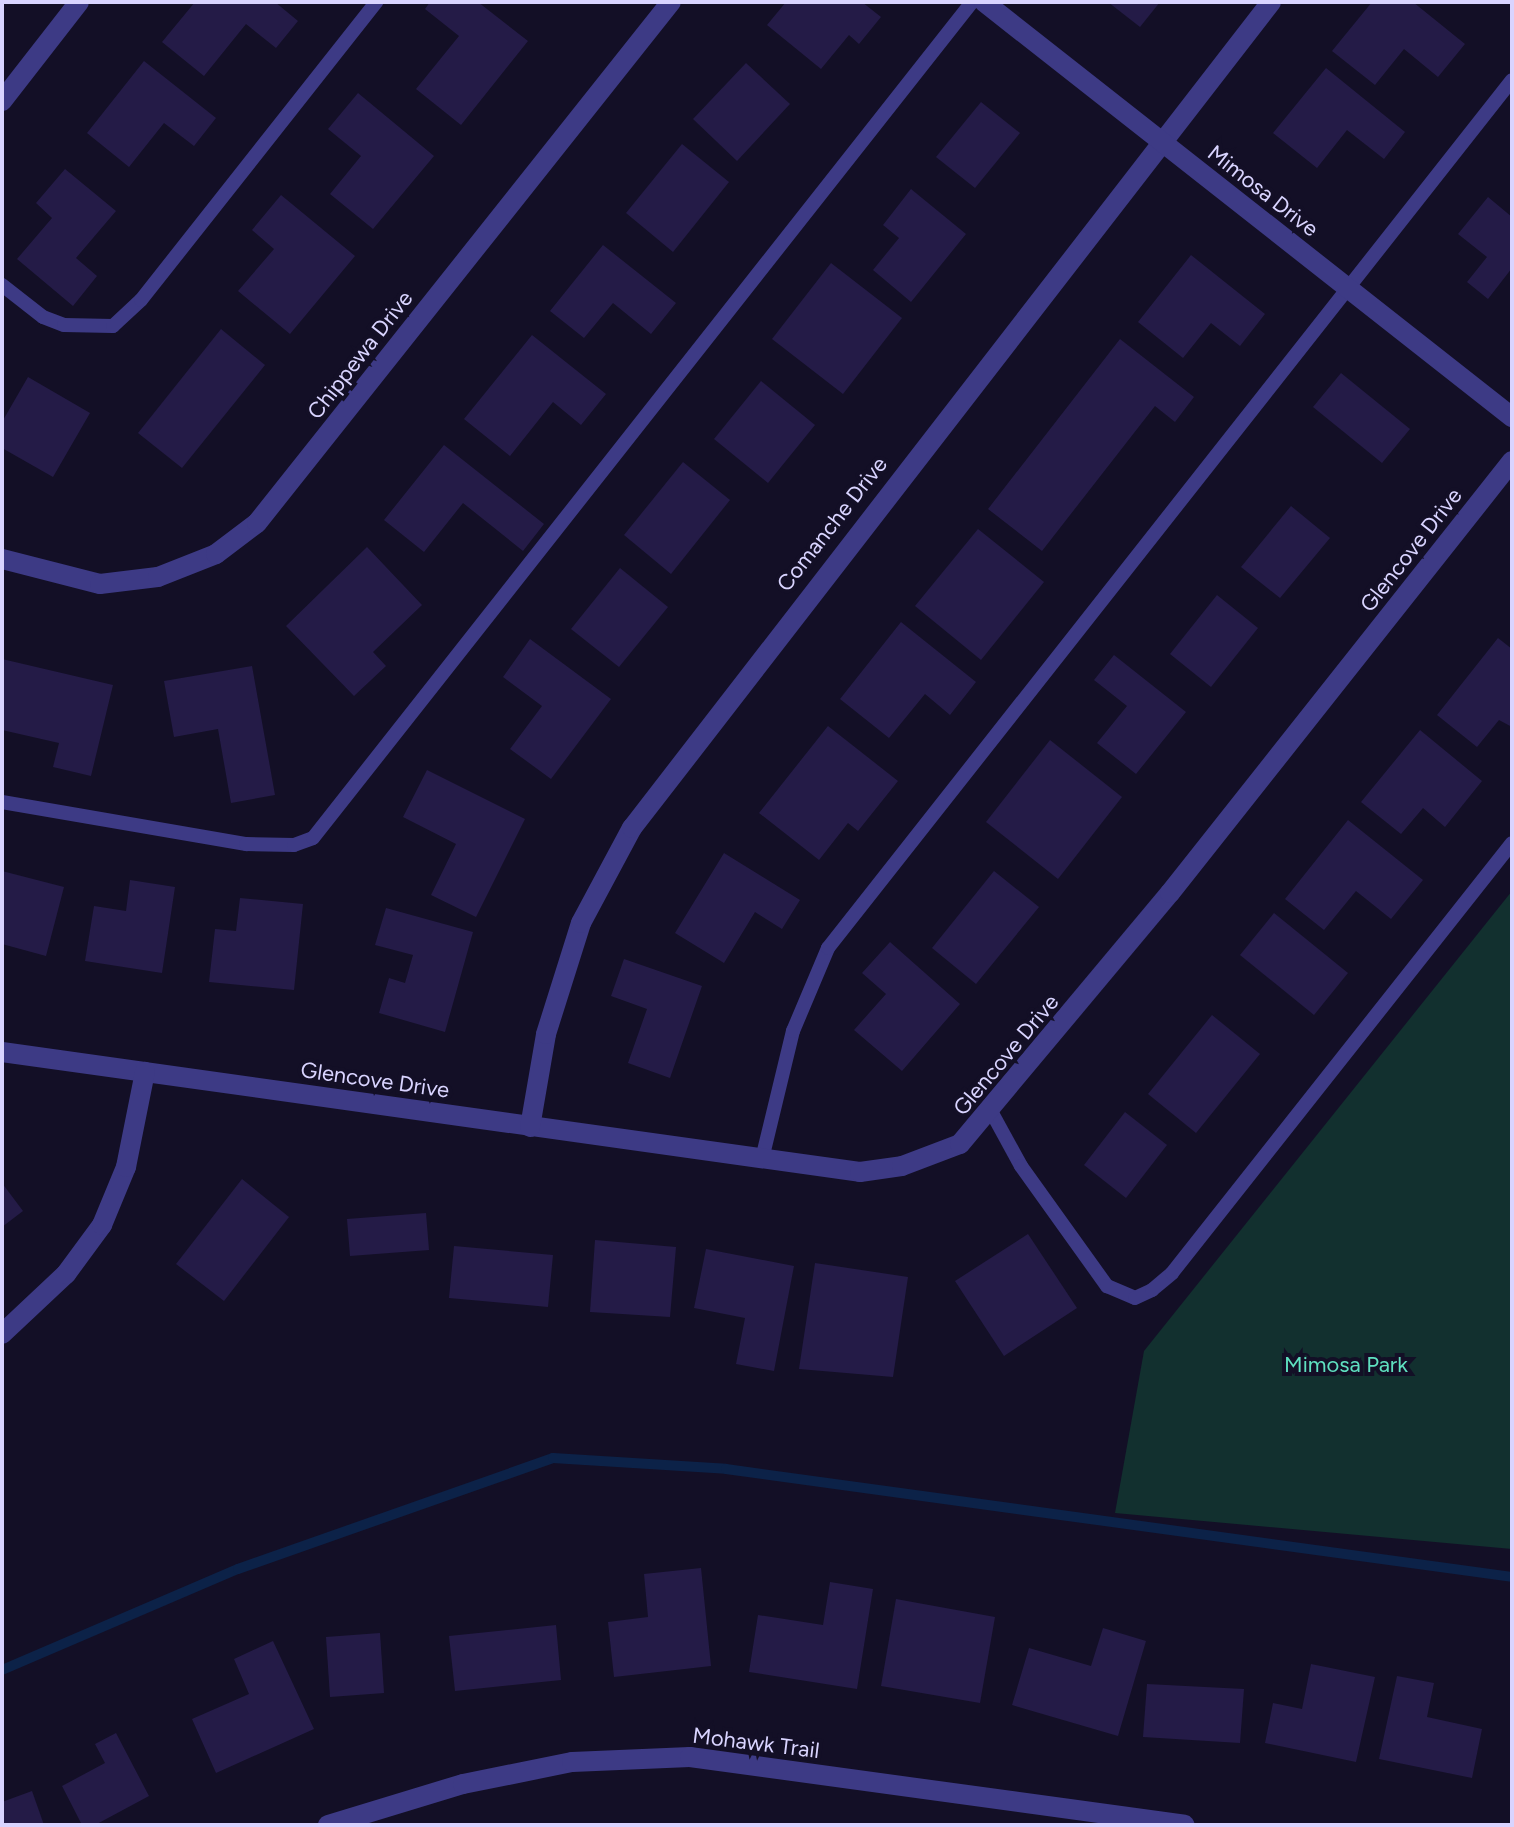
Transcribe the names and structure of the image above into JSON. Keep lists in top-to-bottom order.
{
  "streets": {
    "street": [
      "Mimosa Drive",
      "Chippewa Drive",
      "Comanche Drive",
      "Glencove Drive",
      "Mohawk Trail"
    ]
  },
  "crossings": [
    ["Mimosa Drive", "Comanche Drive"],
    ["Comanche Drive", "Glencove Drive"]
  ],
  "parks": ["Mimosa Park"]
}
